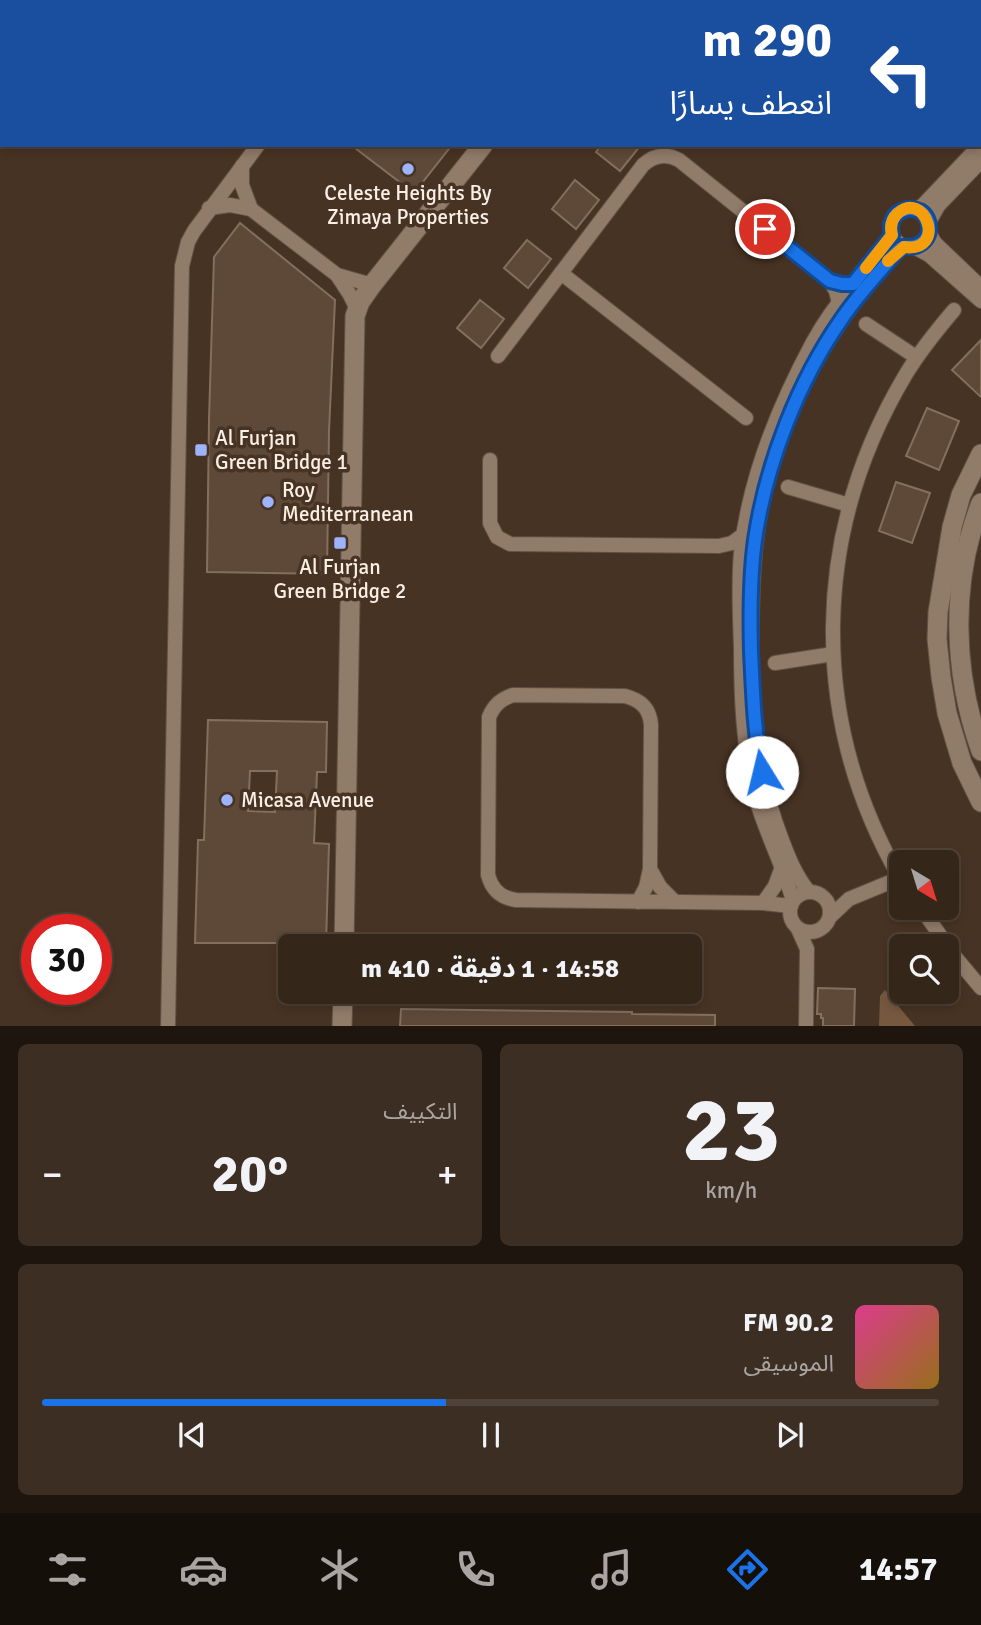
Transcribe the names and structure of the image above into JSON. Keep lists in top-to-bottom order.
{
  "places": {
    "other": ["Celeste Heights By Zimaya Properties", "Roy Mediterranean", "Micasa Avenue"],
    "transit": ["Al Furjan Green Bridge 1", "Al Furjan Green Bridge 2"]
  },
  "north": "bottom right",
  "page": {
    "turn": ["290 m", "انعطف يسارًا"],
    "limit": "30",
    "trip": "14:58 · 1 دقيقة · 410 m",
    "tile": [
      ["23", "km/h"],
      "التكييف"
    ],
    "heat": ["−", "20°", "+"],
    "song": ["90.2 FM", "الموسيقى"],
    "tabs": "14:57"
  }
}
